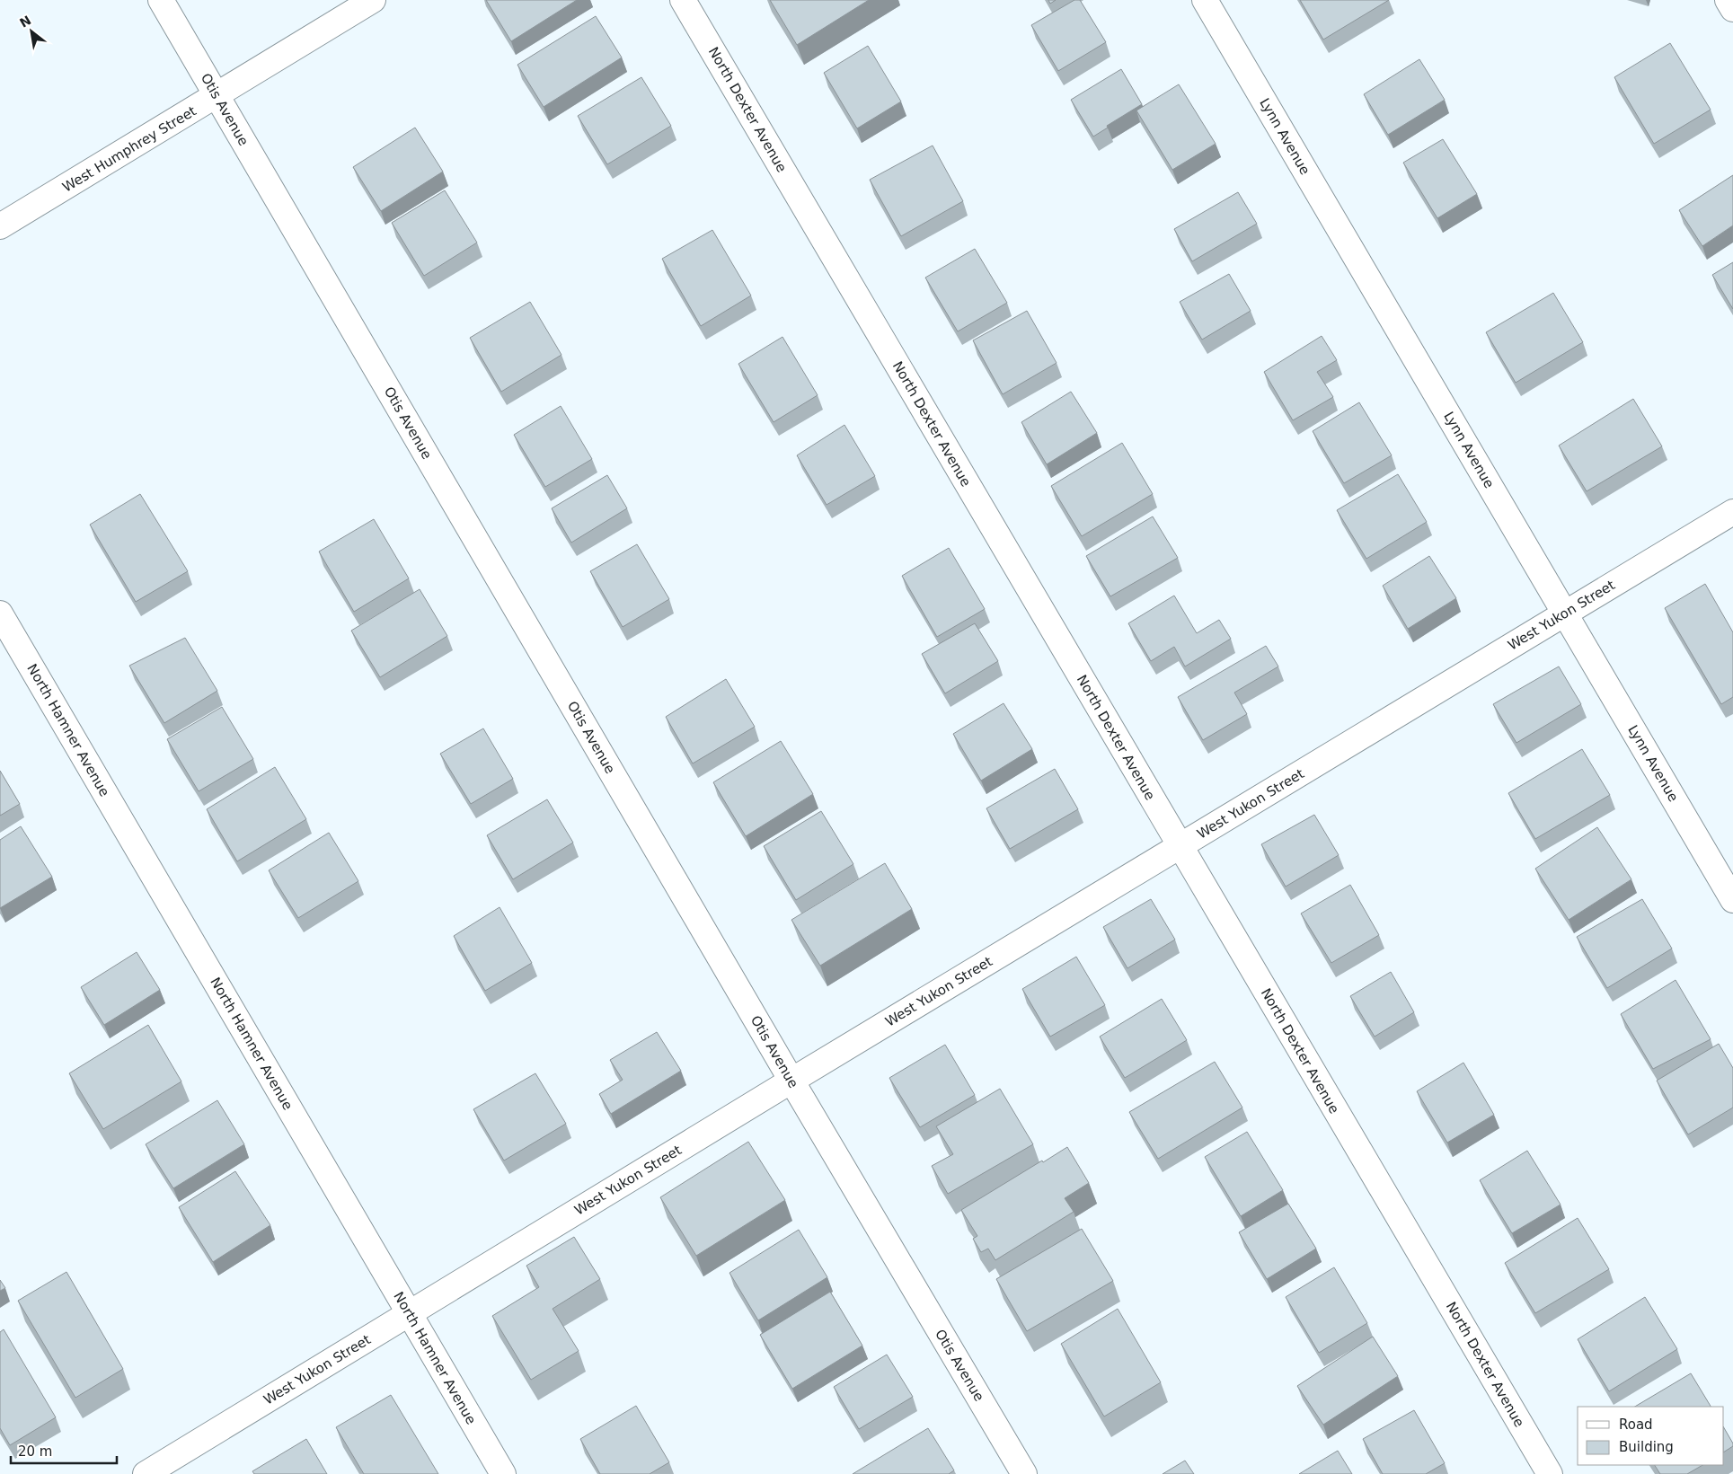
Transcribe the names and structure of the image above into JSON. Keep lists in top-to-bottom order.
{
  "streets": {
    "street": [
      "Otis Avenue",
      "North Dexter Avenue",
      "Lynn Avenue",
      "West Humphrey Street",
      "West Yukon Street",
      "North Hamner Avenue"
    ]
  },
  "crossings": [
    ["Otis Avenue", "West Humphrey Street"],
    ["Otis Avenue", "West Yukon Street"],
    ["North Dexter Avenue", "West Yukon Street"],
    ["Lynn Avenue", "West Yukon Street"],
    ["West Yukon Street", "North Hamner Avenue"]
  ],
  "legend": ["Road", "Building"],
  "scale_bar": "20 m",
  "north": "top left"
}
